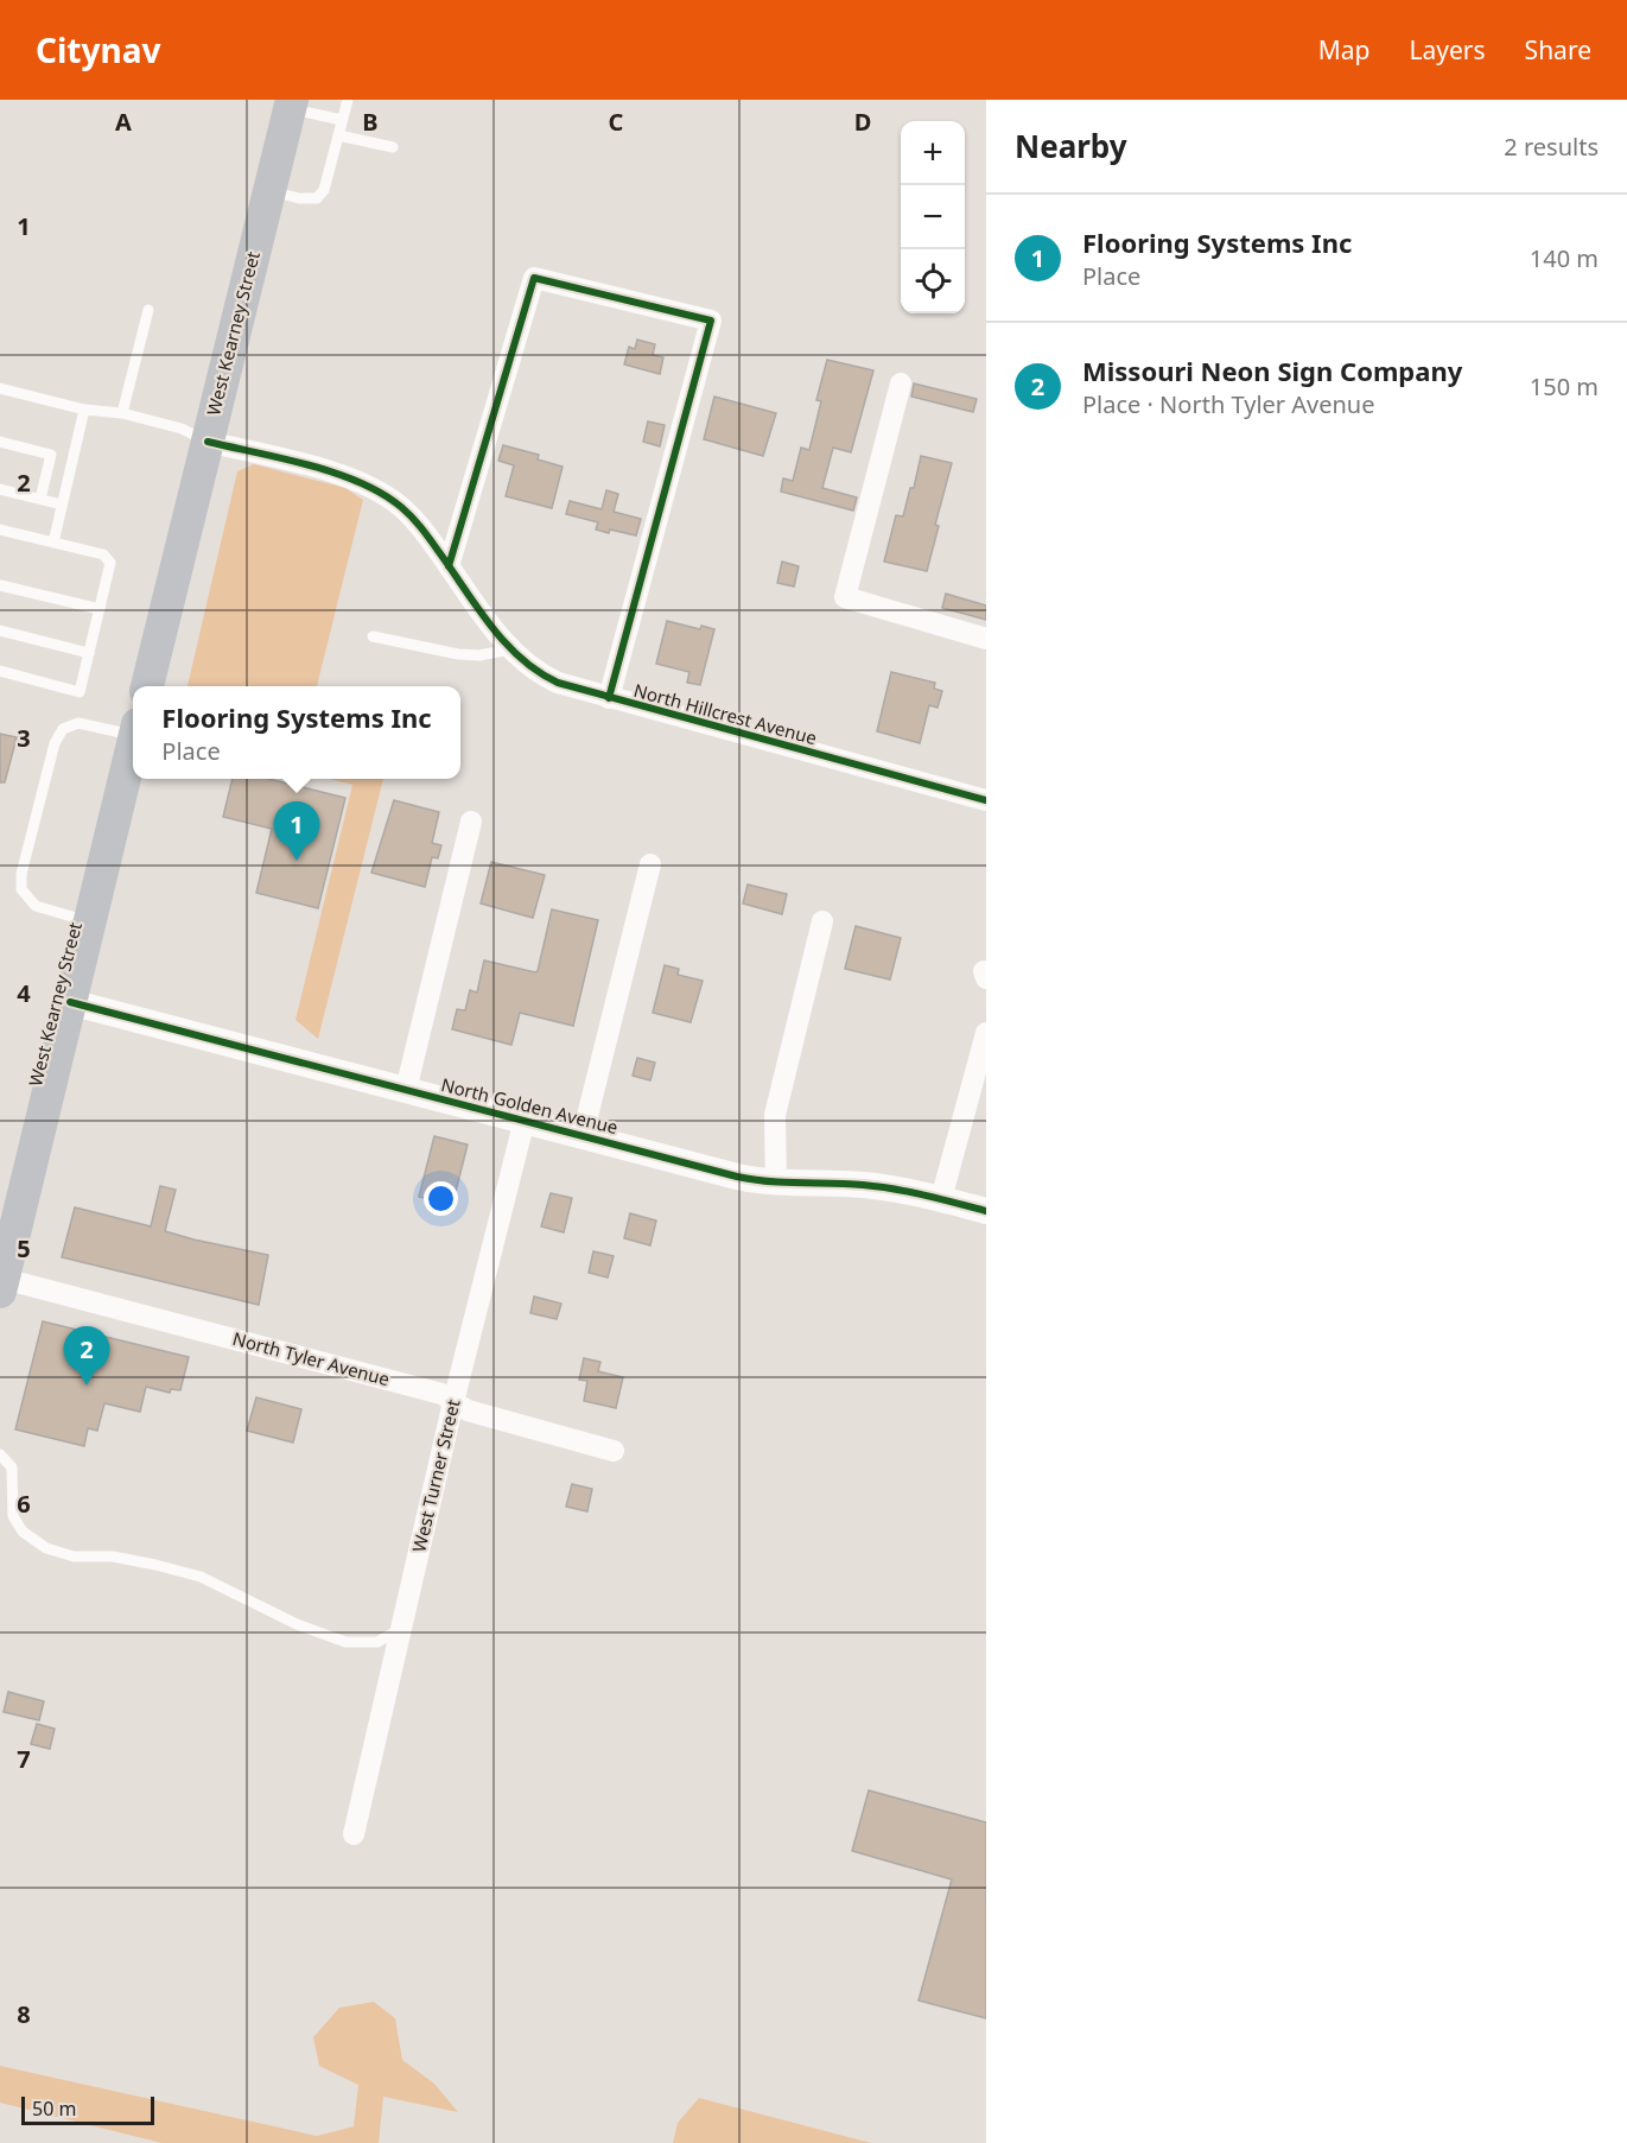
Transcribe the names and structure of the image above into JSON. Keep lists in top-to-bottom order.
{
  "streets": {
    "main road": ["West Kearney Street"],
    "street": [
      "North Hillcrest Avenue",
      "North Golden Avenue",
      "North Tyler Avenue",
      "West Turner Street"
    ]
  },
  "crossings": [
    ["West Kearney Street", "North Hillcrest Avenue"],
    ["West Kearney Street", "North Golden Avenue"],
    ["West Kearney Street", "North Tyler Avenue"],
    ["North Golden Avenue", "West Turner Street"],
    ["North Tyler Avenue", "West Turner Street"]
  ],
  "scale_bar": "50 m",
  "page": {
    "header": "Citynav",
    "nav": ["Map", "Layers", "Share"],
    "heading": ["Nearby", "2 results"],
    "map_buttons": ["+", "−"],
    "list": [
      {
        "mark": "1",
        "name": "Flooring Systems Inc",
        "note": "Place",
        "value": "140 m"
      },
      {
        "mark": "2",
        "name": "Missouri Neon Sign Company",
        "note": "Place · North Tyler Avenue",
        "value": "150 m"
      }
    ],
    "popup": ["Flooring Systems Inc", "Place"],
    "pins": ["1", "2"],
    "scale": "50 m"
  },
  "grid": {
    "columns": [
      "A",
      "B",
      "C",
      "D"
    ],
    "rows": [
      "1",
      "2",
      "3",
      "4",
      "5",
      "6",
      "7",
      "8"
    ]
  }
}
